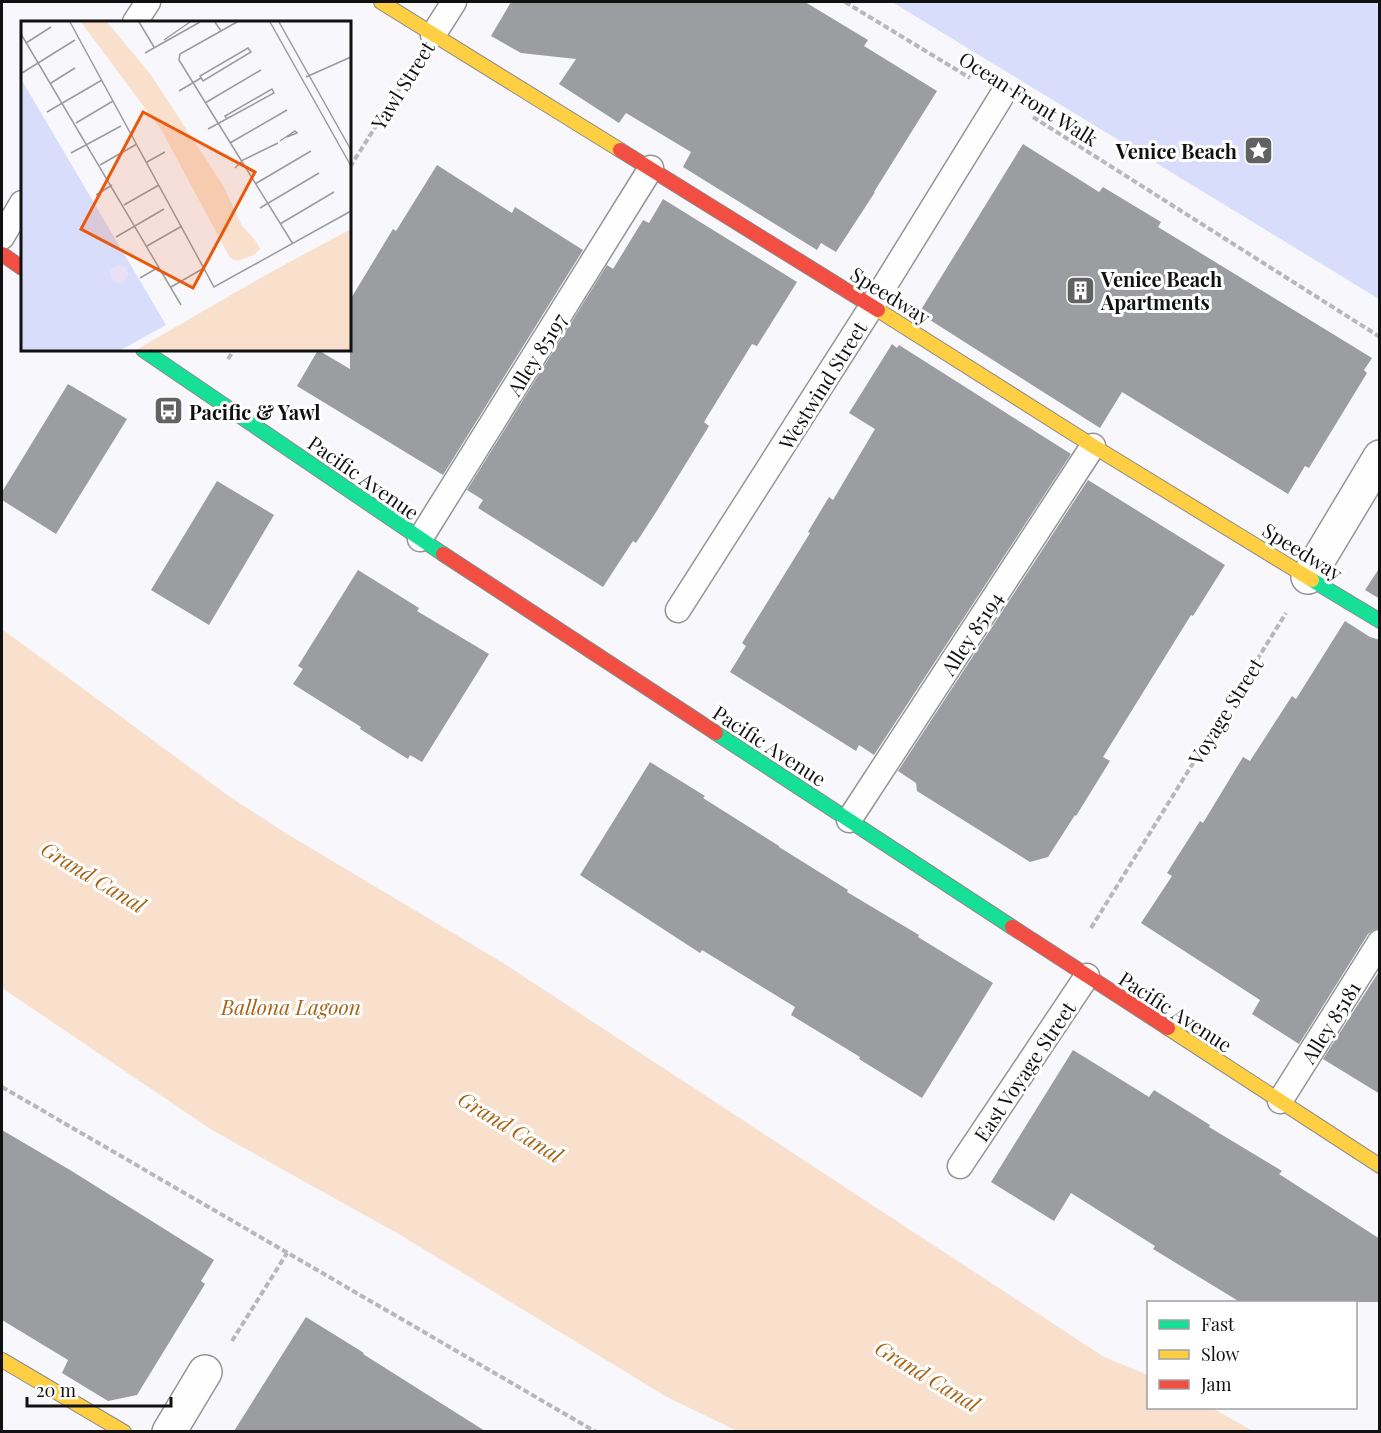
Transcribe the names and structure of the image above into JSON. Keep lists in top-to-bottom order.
{
  "streets": {
    "street": ["Speedway", "Pacific Avenue"],
    "lane": [
      "Yawl Street",
      "Alley 85197",
      "Westwind Street",
      "Alley 85194",
      "Alley 85181",
      "East Voyage Street"
    ],
    "path": ["Ocean Front Walk", "Voyage Street"]
  },
  "crossings": [
    ["Yawl Street", "Speedway"],
    ["Ocean Front Walk", "Westwind Street"],
    ["Speedway", "Alley 85197"],
    ["Speedway", "Westwind Street"],
    ["Speedway", "Alley 85194"],
    ["Speedway", "Voyage Street"],
    ["Alley 85197", "Pacific Avenue"],
    ["Pacific Avenue", "Alley 85194"],
    ["Pacific Avenue", "Voyage Street"],
    ["Pacific Avenue", "Alley 85181"],
    ["Pacific Avenue", "East Voyage Street"],
    ["Voyage Street", "East Voyage Street"]
  ],
  "water": ["Grand Canal", "Ballona Lagoon"],
  "places": {
    "place": ["Venice Beach"],
    "building": ["Venice Beach Apartments"],
    "bus stop": ["Pacific & Yawl"]
  },
  "legend": ["Fast", "Slow", "Jam"],
  "scale_bar": "20 m"
}
